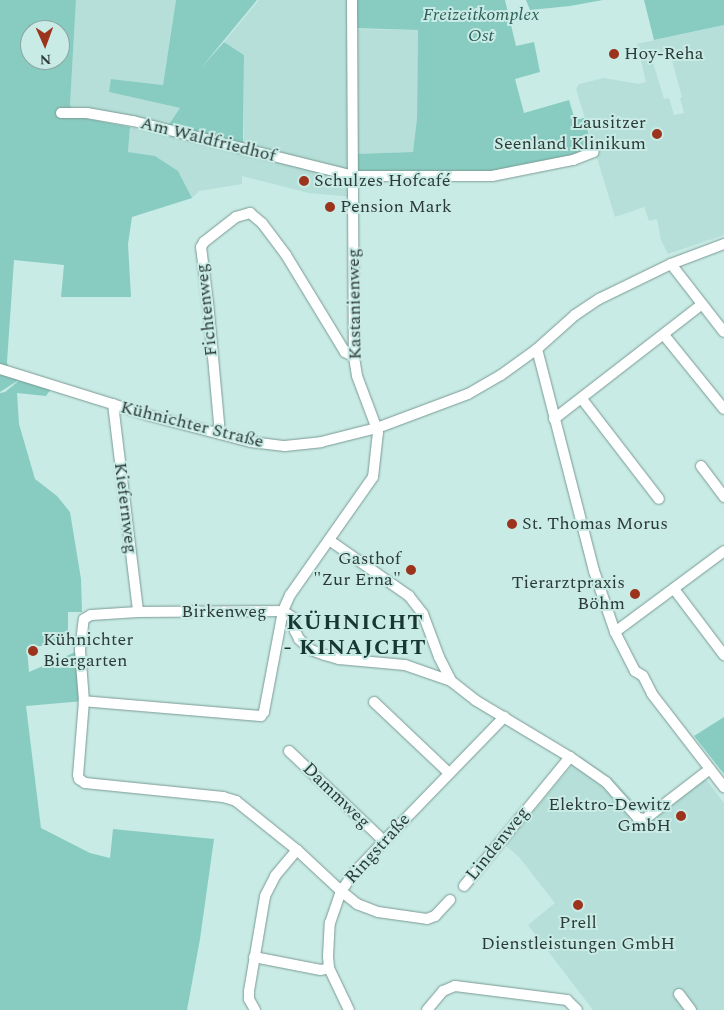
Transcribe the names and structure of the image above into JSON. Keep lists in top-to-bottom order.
{
  "streets": {
    "street": [
      "Am Waldfriedhof",
      "Kastanienweg",
      "Fichtenweg",
      "Kühnichter Straße",
      "Kiefernweg",
      "Birkenweg",
      "Dammweg",
      "Lindenweg",
      "Ringstraße"
    ]
  },
  "crossings": [
    ["Am Waldfriedhof", "Kastanienweg"],
    ["Kastanienweg", "Fichtenweg"],
    ["Kastanienweg", "Kühnichter Straße"],
    ["Fichtenweg", "Kühnichter Straße"],
    ["Kühnichter Straße", "Kiefernweg"],
    ["Kiefernweg", "Birkenweg"],
    ["Dammweg", "Ringstraße"]
  ],
  "districts": ["KÜHNICHT - KINAJCHT"],
  "parks": ["Freizeitkomplex Ost"],
  "places": [
    "Hoy-Reha",
    "Lausitzer Seenland Klinikum",
    "Schulzes Hofcafé",
    "Pension Mark",
    "St. Thomas Morus",
    "Gasthof \"Zur Erna\"",
    "Tierarztpraxis Böhm",
    "Kühnichter Biergarten",
    "Elektro-Dewitz GmbH",
    "Prell Dienstleistungen GmbH"
  ],
  "north": "bottom"
}
